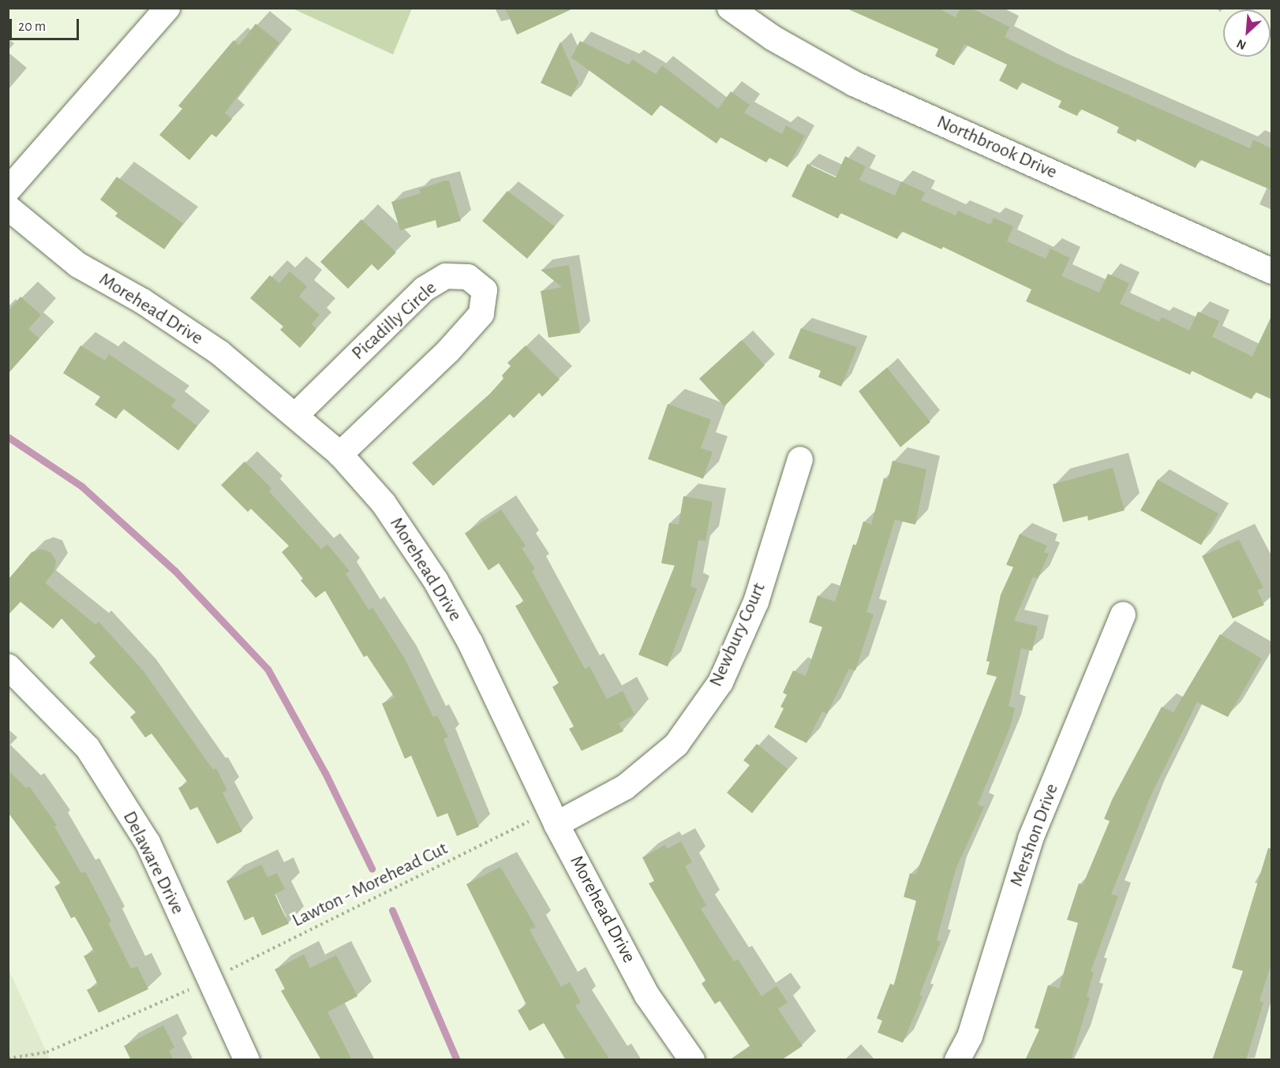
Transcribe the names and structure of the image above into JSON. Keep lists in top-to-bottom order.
{
  "streets": {
    "street": [
      "Northbrook Drive",
      "Morehead Drive",
      "Picadilly Circle",
      "Newbury Court",
      "Mershon Drive",
      "Delaware Drive"
    ],
    "path": ["Lawton - Morehead Cut"]
  },
  "crossings": [
    ["Morehead Drive", "Picadilly Circle"],
    ["Morehead Drive", "Newbury Court"]
  ],
  "scale_bar": "20 m",
  "north": "bottom left"
}
